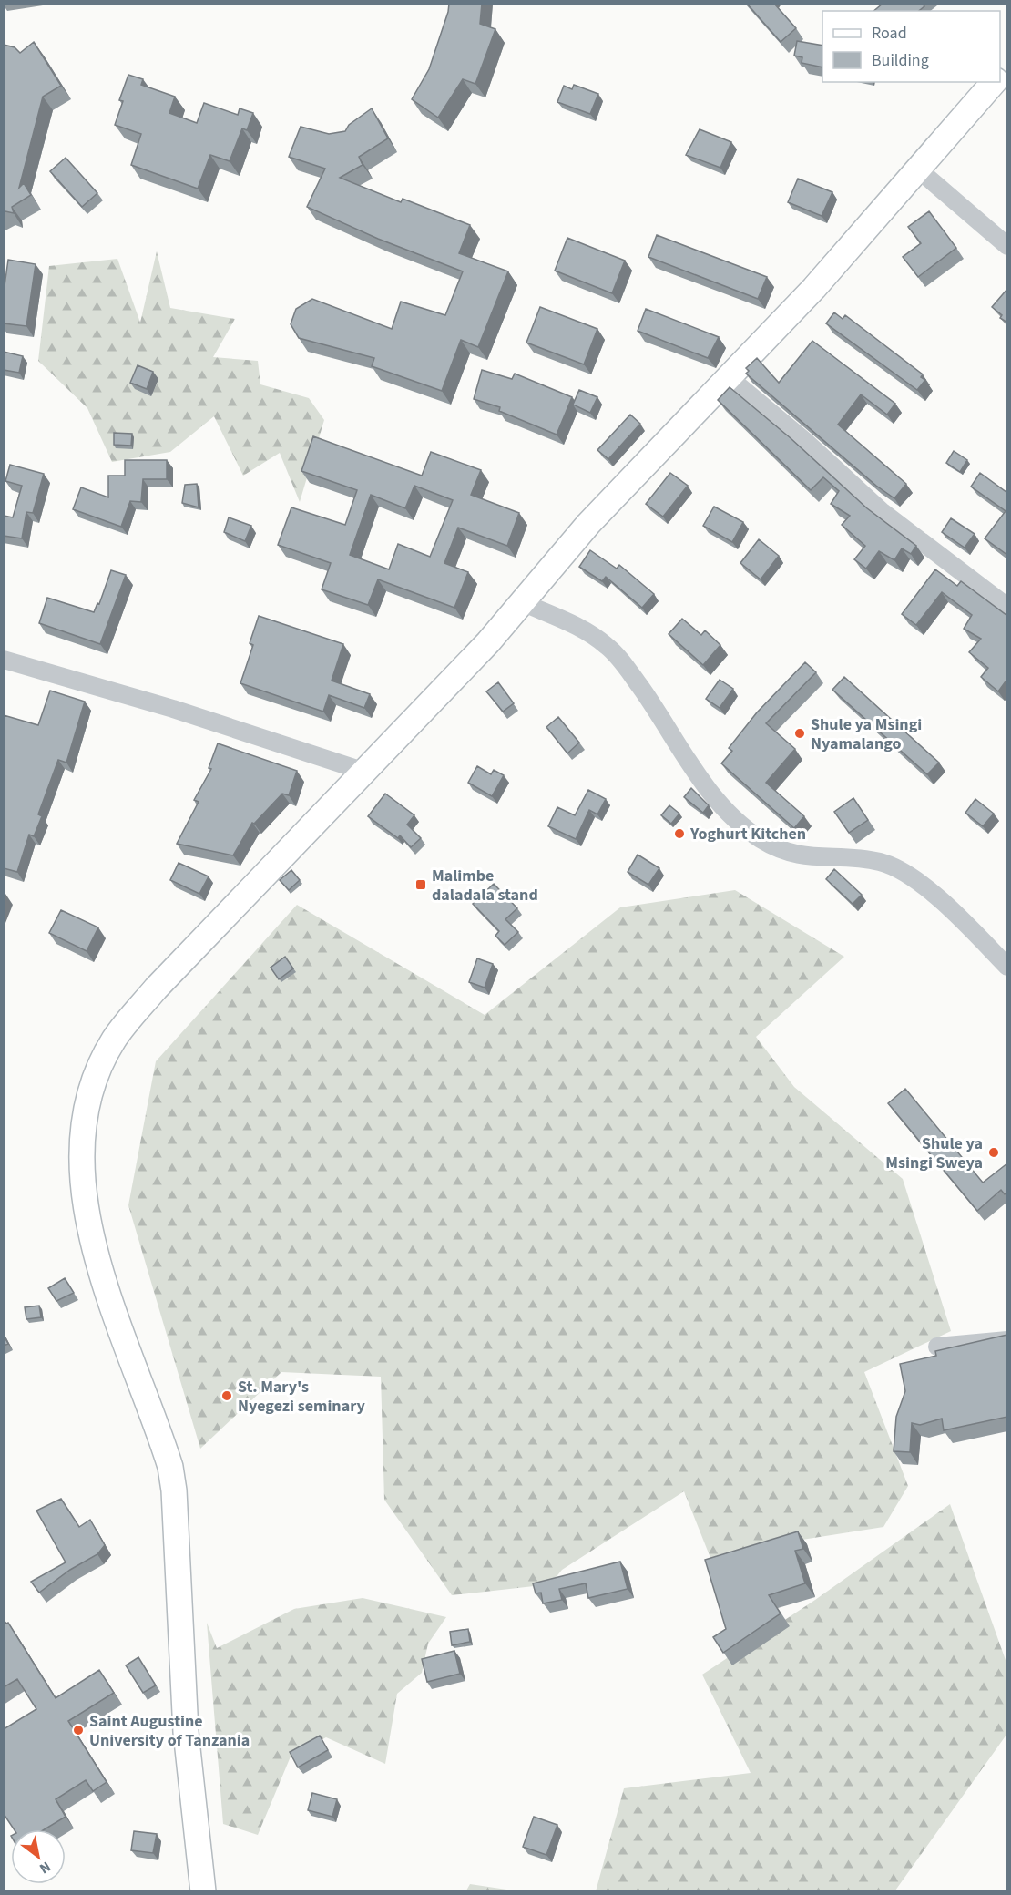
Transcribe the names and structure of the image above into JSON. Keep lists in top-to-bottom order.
{
  "places": {
    "other": [
      "Shule ya Msingi Nyamalango",
      "Yoghurt Kitchen",
      "Shule ya Msingi Sweya",
      "St. Mary's Nyegezi seminary",
      "Saint Augustine University of Tanzania"
    ],
    "transit": ["Malimbe daladala stand"]
  },
  "legend": ["Road", "Building"],
  "north": "bottom right"
}
